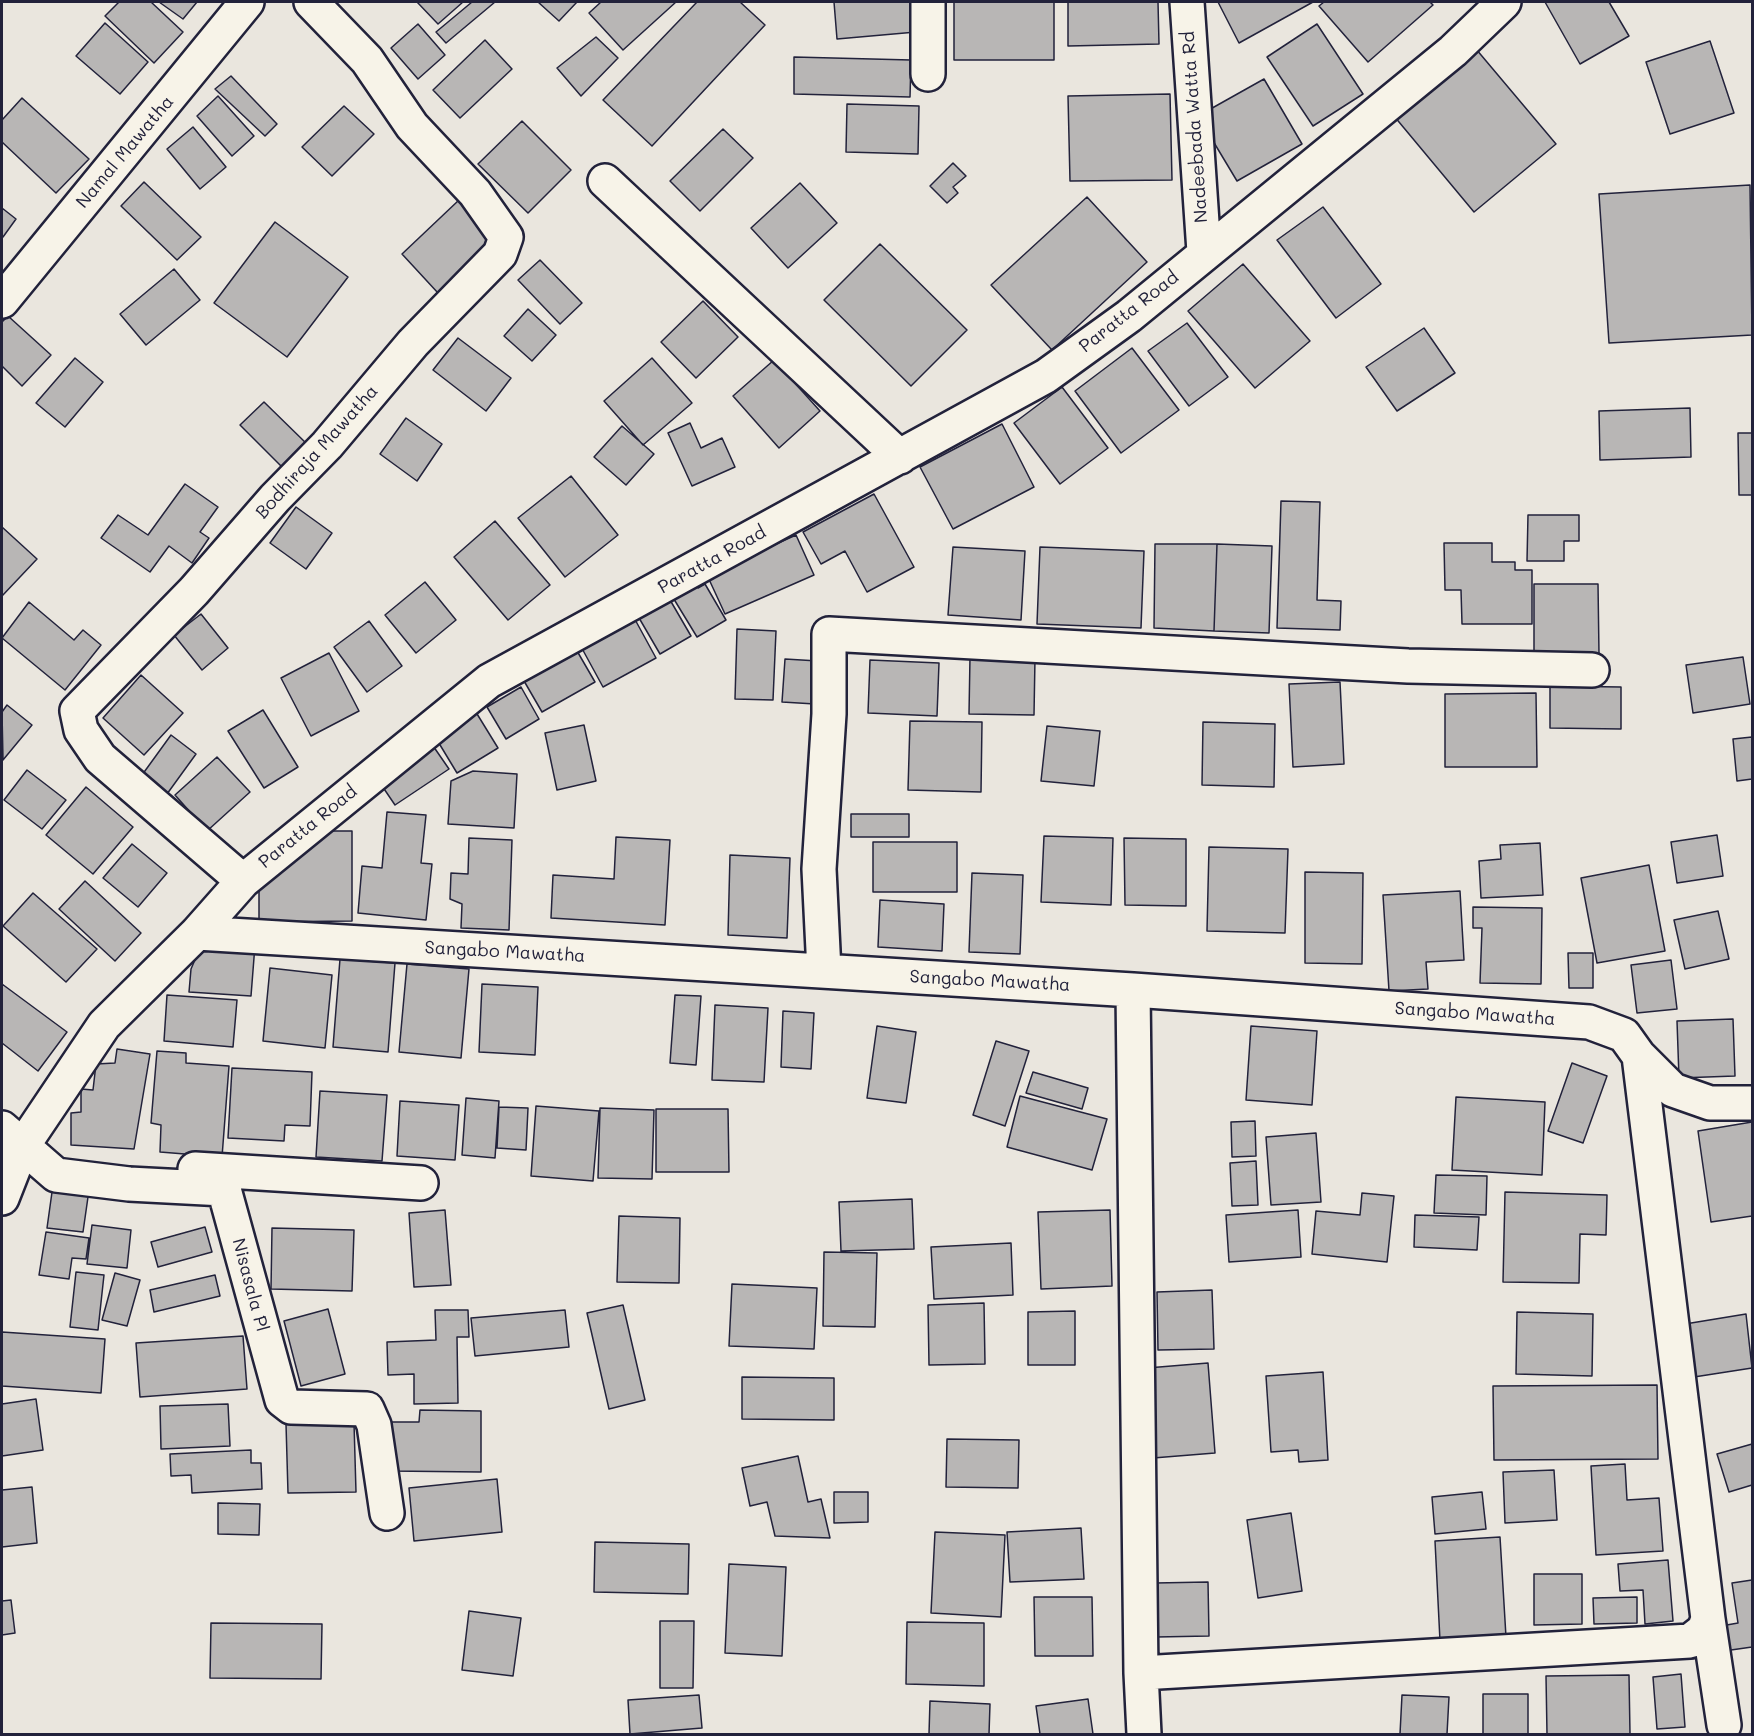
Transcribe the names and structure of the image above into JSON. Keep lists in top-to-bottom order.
{
  "streets": {
    "street": [
      "Nadeebada Watta Rd",
      "Namal Mawatha",
      "Paratta Road",
      "Bodhiraja Mawatha",
      "Sangabo Mawatha",
      "Nisasala Pl"
    ]
  },
  "crossings": [
    ["Nadeebada Watta Rd", "Paratta Road"],
    ["Paratta Road", "Bodhiraja Mawatha"],
    ["Paratta Road", "Sangabo Mawatha"],
    ["Paratta Road", "Nisasala Pl"]
  ]
}
